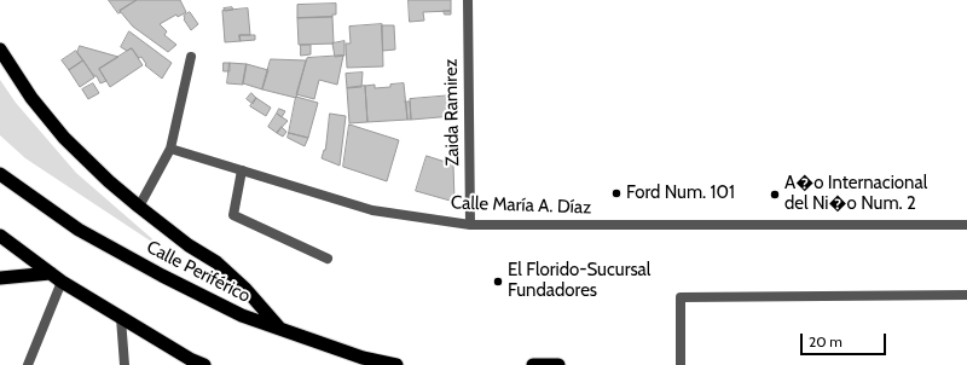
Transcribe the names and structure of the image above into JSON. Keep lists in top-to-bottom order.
{
  "streets": {
    "highway": ["Calle Periférico"],
    "street": ["Zaida Ramirez", "Calle María A. Díaz"]
  },
  "crossings": [
    ["Zaida Ramirez", "Calle María A. Díaz"]
  ],
  "places": ["Ford Num. 101", "A�o Internacional del Ni�o Num. 2", "El Florido-Sucursal Fundadores"],
  "scale_bar": "20 m"
}
